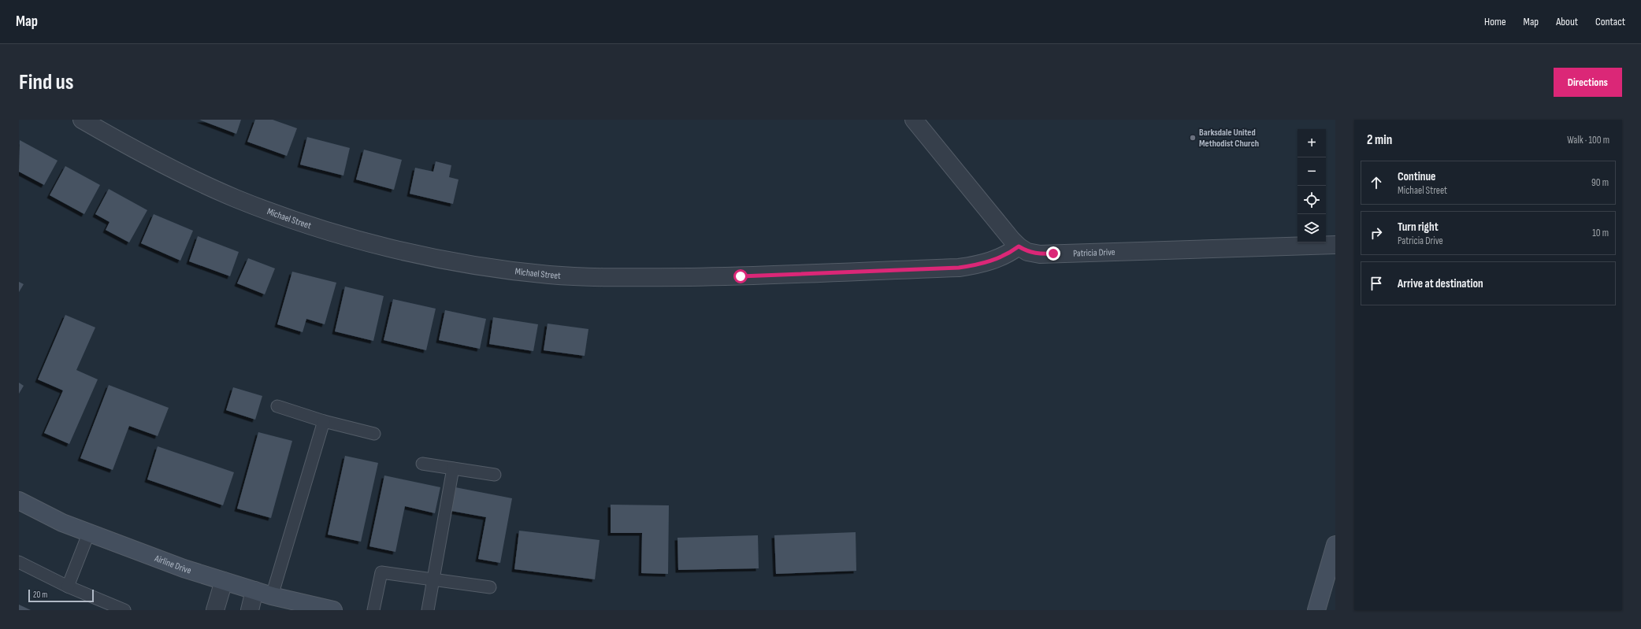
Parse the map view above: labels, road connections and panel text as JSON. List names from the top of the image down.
{
  "streets": {
    "main road": ["Airline Drive"],
    "street": ["Michael Street", "Patricia Drive"]
  },
  "crossings": [
    ["Michael Street", "Patricia Drive"]
  ],
  "places": ["Barksdale United Methodist Church"],
  "scale_bar": "20 m",
  "page": {
    "header": "Map",
    "nav": [
      "Home",
      "Map",
      "About",
      "Contact"
    ],
    "buttons": "Directions",
    "title": "Find us",
    "heading": ["2 min", "Walk · 100 m"],
    "map_buttons": ["+", "−"],
    "list": [
      ["Continue", "Michael Street", "90 m"],
      ["Turn right", "Patricia Drive", "10 m"],
      "Arrive at destination"
    ],
    "scale": "20 m"
  }
}
